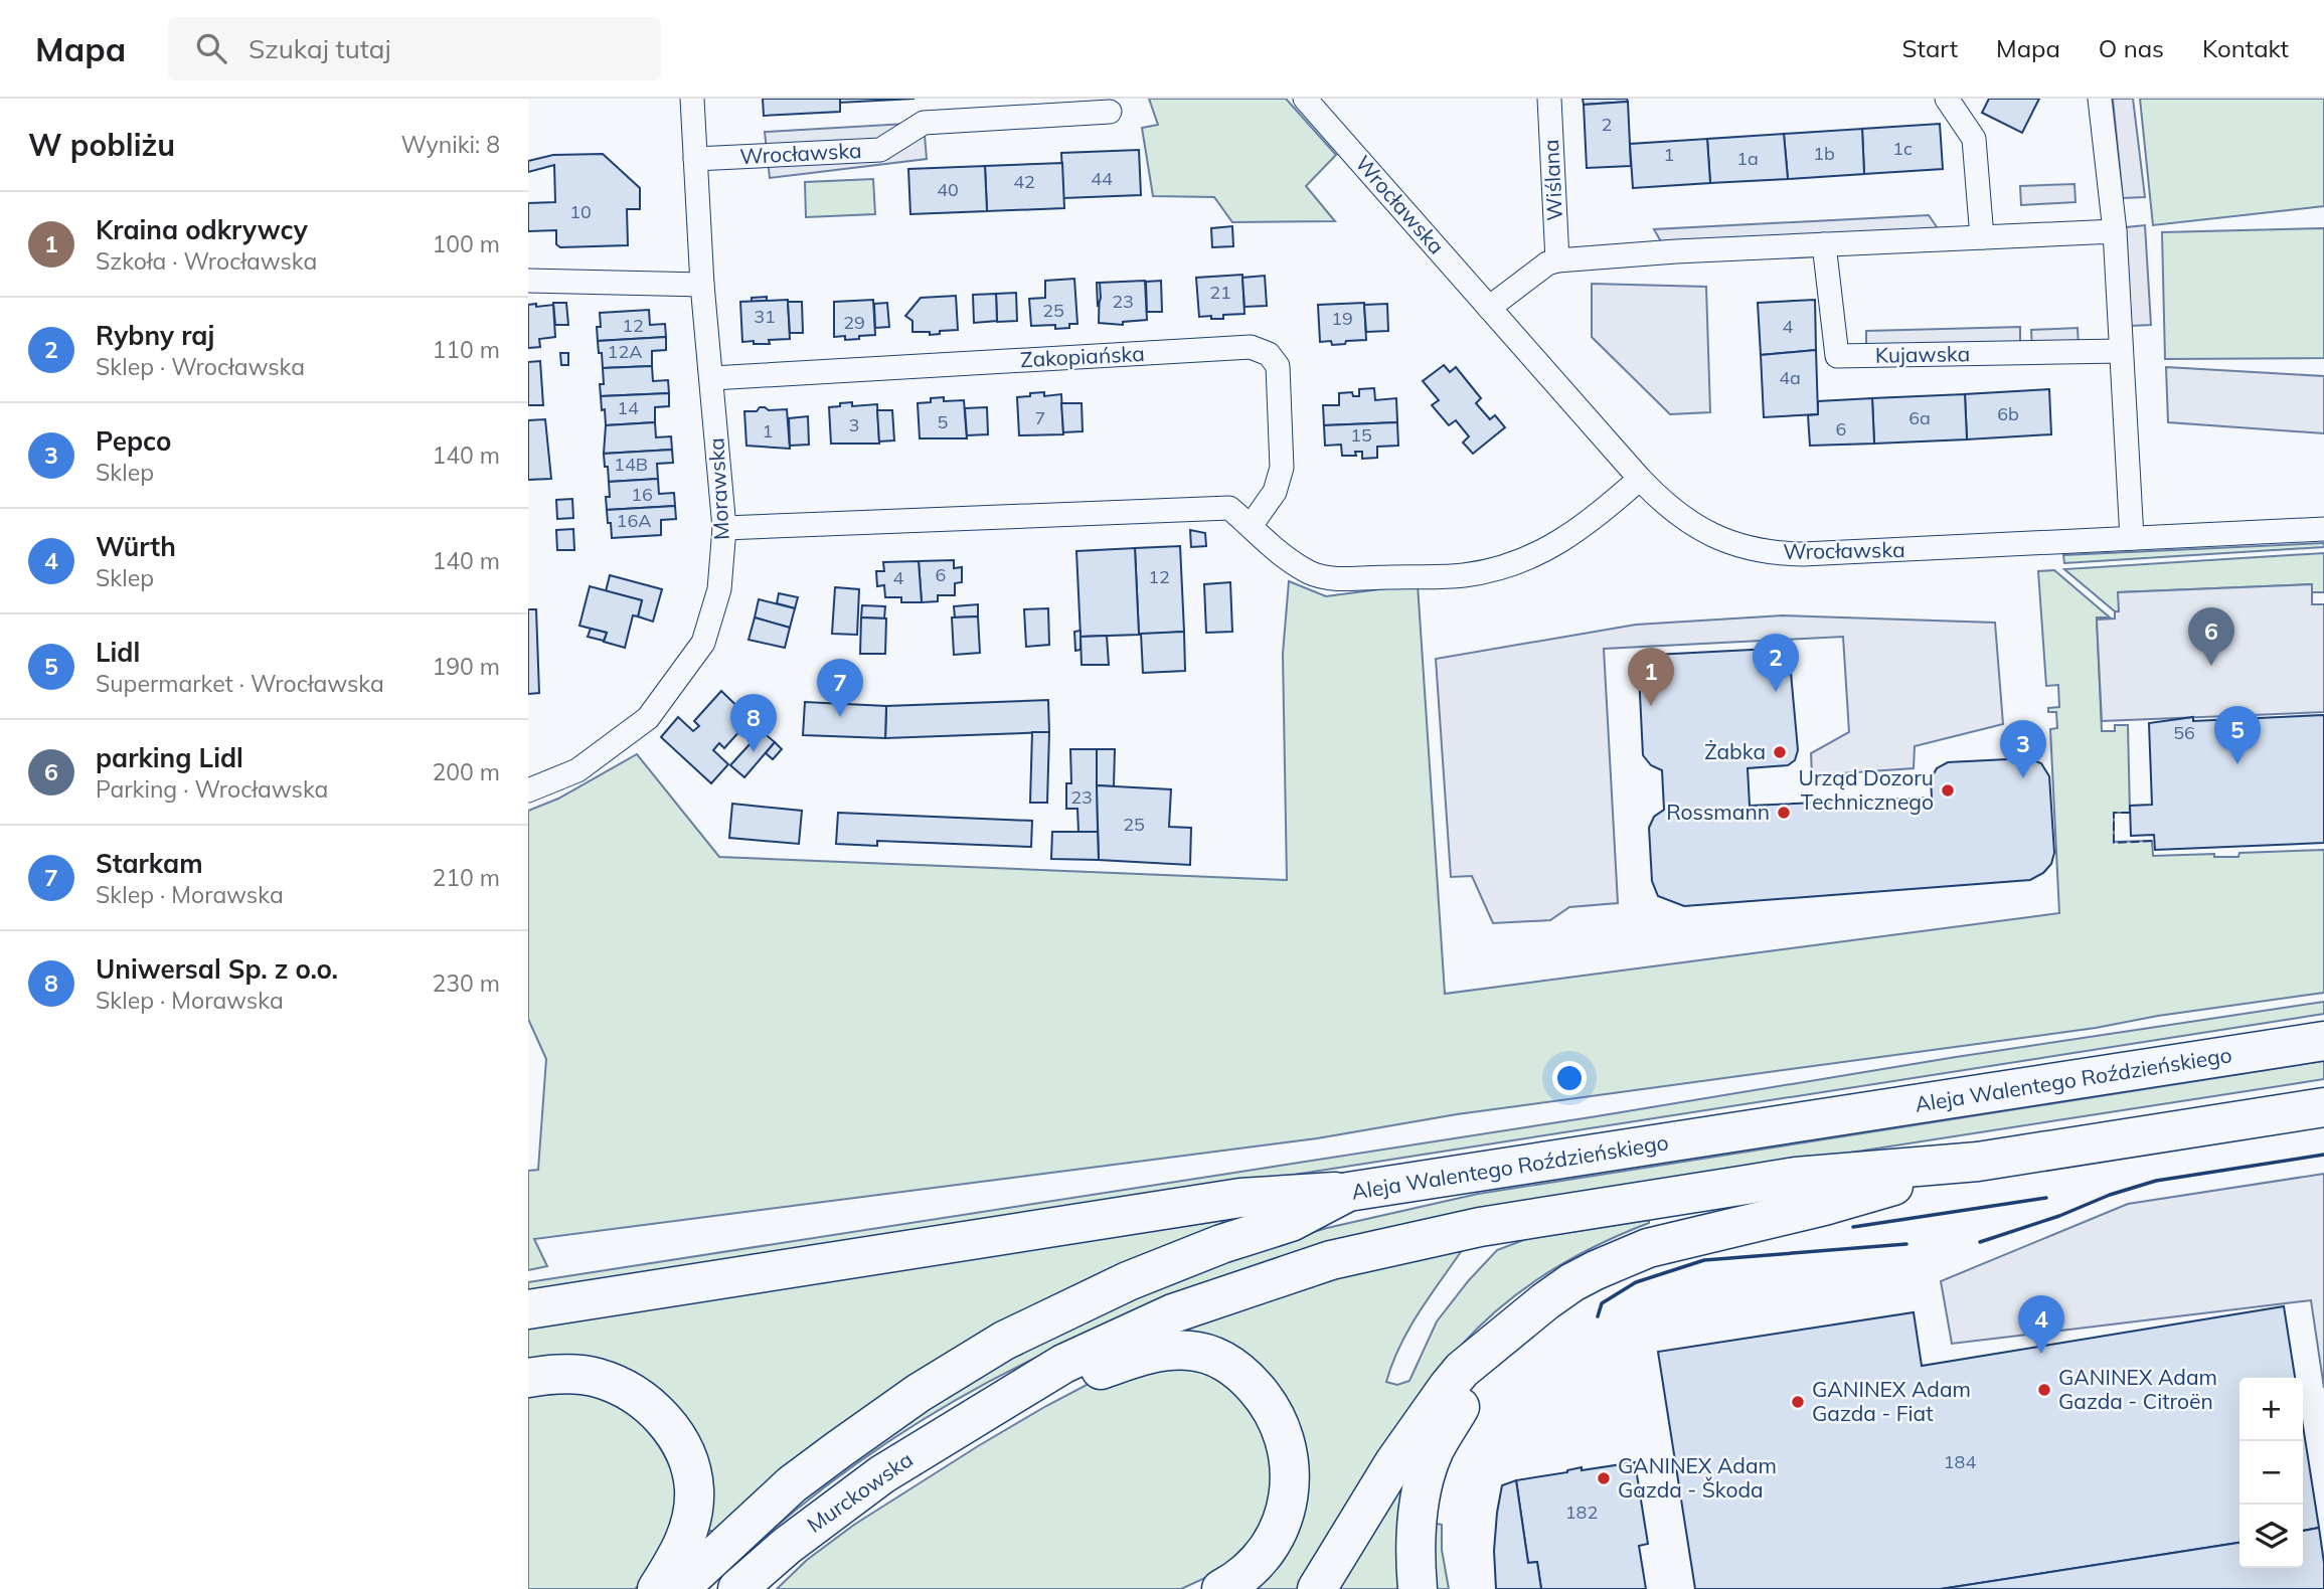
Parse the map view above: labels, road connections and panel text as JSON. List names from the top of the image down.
{
  "streets": {
    "highway": ["Aleja Walentego Roździeńskiego", "Murckowska"],
    "street": [
      "Wrocławska",
      "Wiślana",
      "Kujawska",
      "Zakopiańska",
      "Morawska"
    ]
  },
  "crossings": [
    ["Wrocławska", "Morawska"],
    ["Zakopiańska", "Morawska"]
  ],
  "places": [
    "Żabka",
    "Urząd Dozoru Technicznego",
    "Rossmann",
    "GANINEX Adam Gazda - Citroën",
    "GANINEX Adam Gazda - Fiat",
    "GANINEX Adam Gazda - Škoda"
  ],
  "house_numbers": [
    "2",
    "1c",
    "1b",
    "1",
    "1a",
    "44",
    "42",
    "40",
    "10",
    "21",
    "23",
    "25",
    "31",
    "19",
    "29",
    "12",
    "4",
    "12A",
    "4a",
    "14",
    "6b",
    "7",
    "6a",
    "5",
    "3",
    "6",
    "1",
    "15",
    "14B",
    "16",
    "16A",
    "6",
    "12",
    "4",
    "56",
    "23",
    "25",
    "184",
    "182"
  ],
  "page": {
    "header": "Mapa",
    "search": "Szukaj tutaj",
    "nav": [
      "Start",
      "Mapa",
      "O nas",
      "Kontakt"
    ],
    "heading": ["W pobliżu", "Wyniki: 8"],
    "list": [
      {
        "mark": "1",
        "name": "Kraina odkrywcy",
        "note": "Szkoła · Wrocławska",
        "value": "100 m"
      },
      {
        "mark": "2",
        "name": "Rybny raj",
        "note": "Sklep · Wrocławska",
        "value": "110 m"
      },
      {
        "mark": "3",
        "name": "Pepco",
        "note": "Sklep",
        "value": "140 m"
      },
      {
        "mark": "4",
        "name": "Würth",
        "note": "Sklep",
        "value": "140 m"
      },
      {
        "mark": "5",
        "name": "Lidl",
        "note": "Supermarket · Wrocławska",
        "value": "190 m"
      },
      {
        "mark": "6",
        "name": "parking Lidl",
        "note": "Parking · Wrocławska",
        "value": "200 m"
      },
      {
        "mark": "7",
        "name": "Starkam",
        "note": "Sklep · Morawska",
        "value": "210 m"
      },
      {
        "mark": "8",
        "name": "Uniwersal Sp. z o.o.",
        "note": "Sklep · Morawska",
        "value": "230 m"
      }
    ],
    "pins": [
      "6",
      "2",
      "1",
      "7",
      "8",
      "5",
      "3",
      "4"
    ],
    "map_buttons": ["+", "−"]
  }
}
